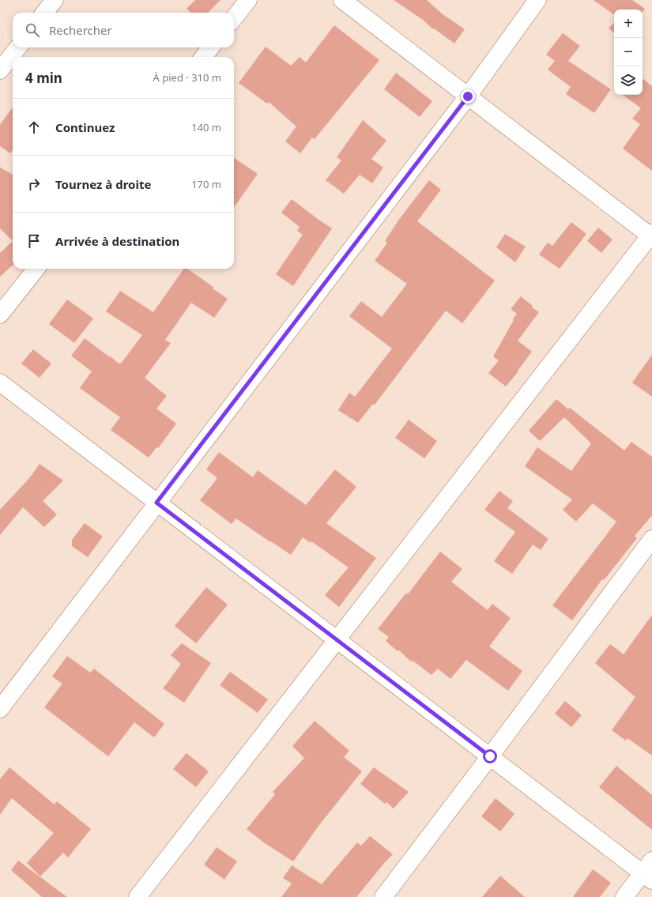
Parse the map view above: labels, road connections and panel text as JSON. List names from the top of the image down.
{
  "page": {
    "map_buttons": ["+", "−"],
    "search": "Rechercher",
    "heading": ["4 min", "À pied · 310 m"],
    "list": [
      ["Continuez", "140 m"],
      ["Tournez à droite", "170 m"],
      "Arrivée à destination"
    ]
  }
}
